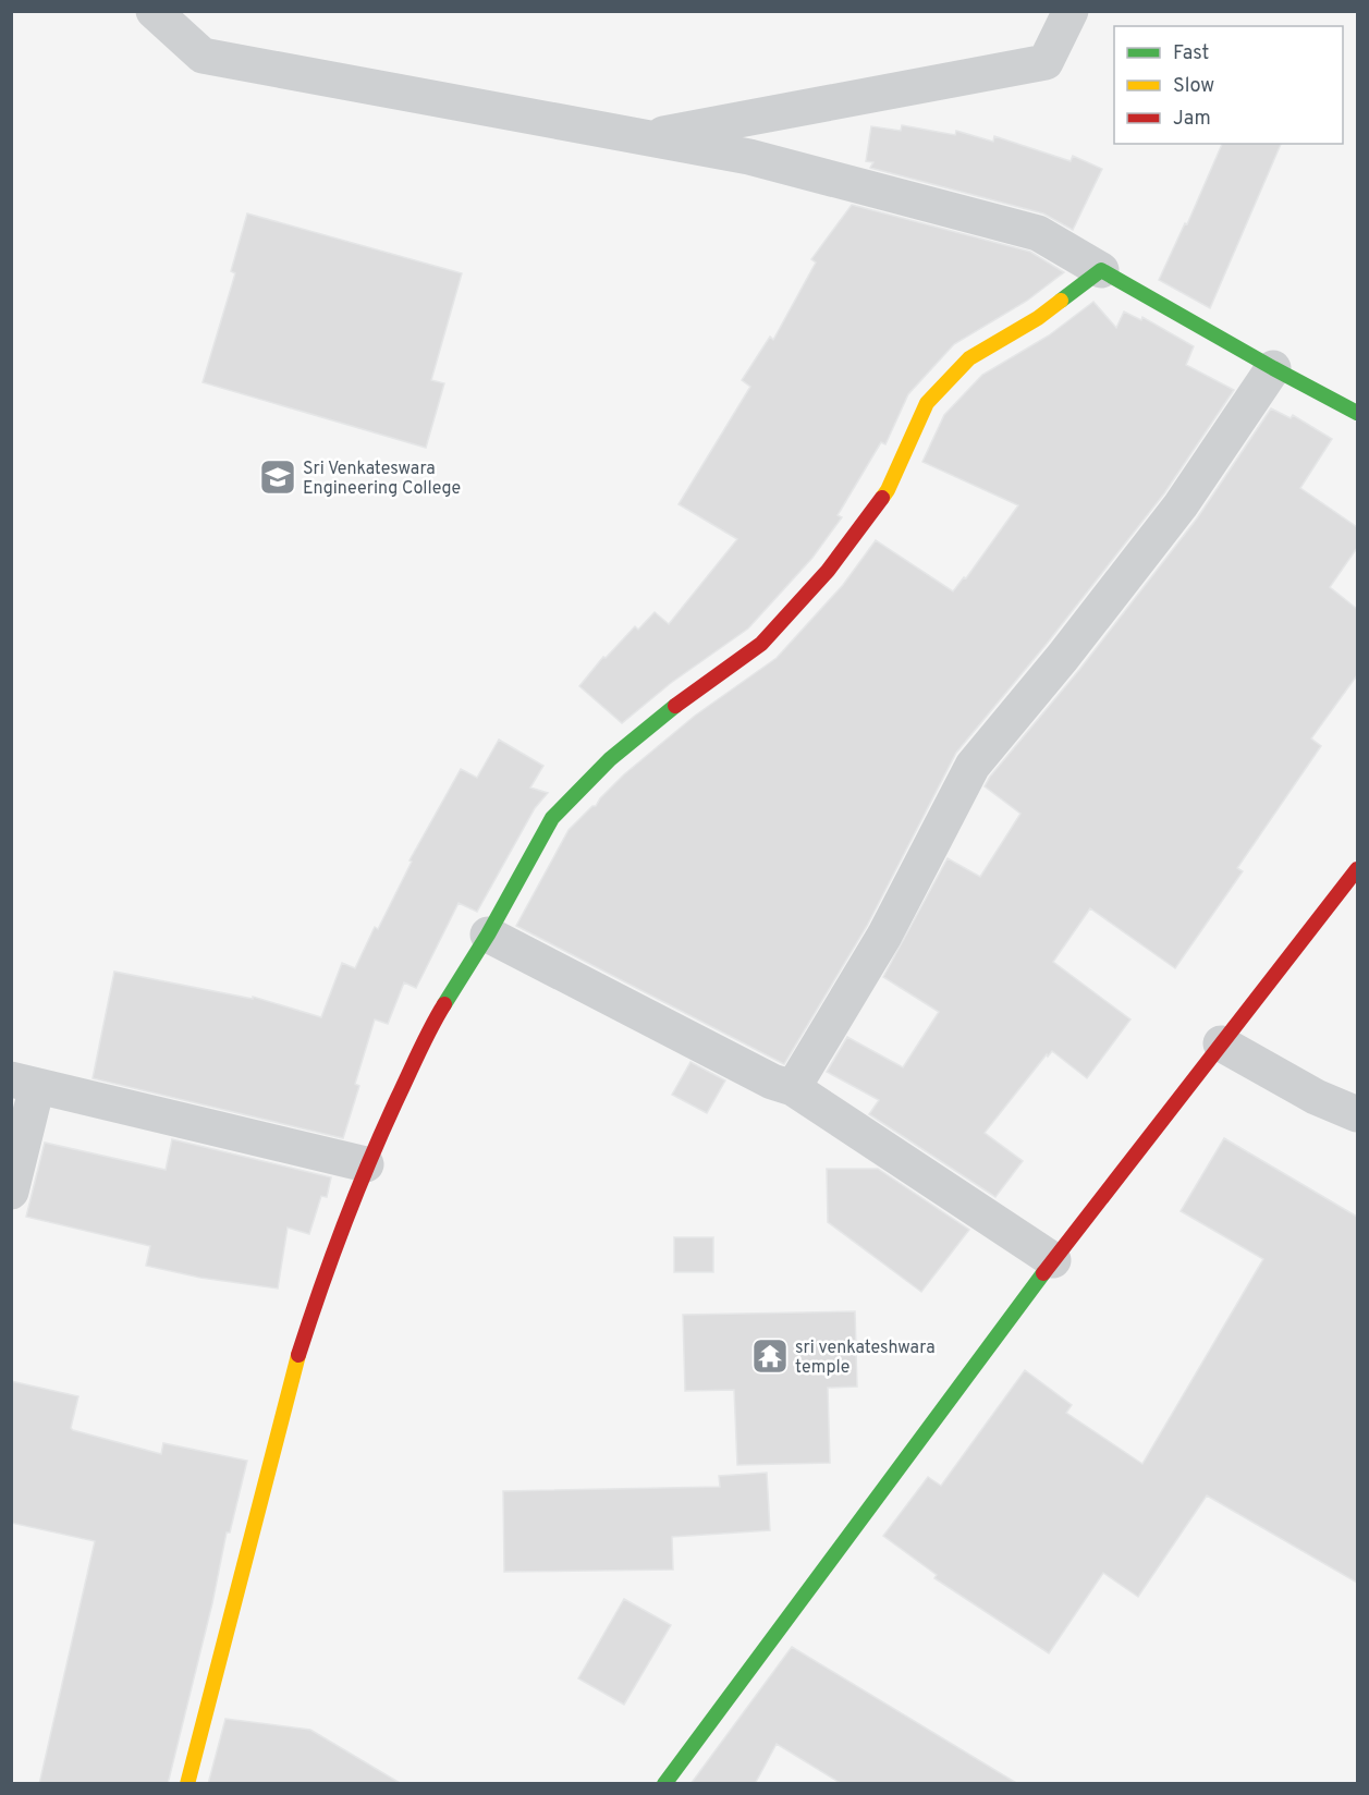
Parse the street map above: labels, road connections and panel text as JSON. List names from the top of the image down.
{
  "places": {
    "school or university": ["Sri Venkateswara Engineering College"],
    "temple": ["sri venkateshwara temple"]
  },
  "legend": ["Fast", "Slow", "Jam"]
}
